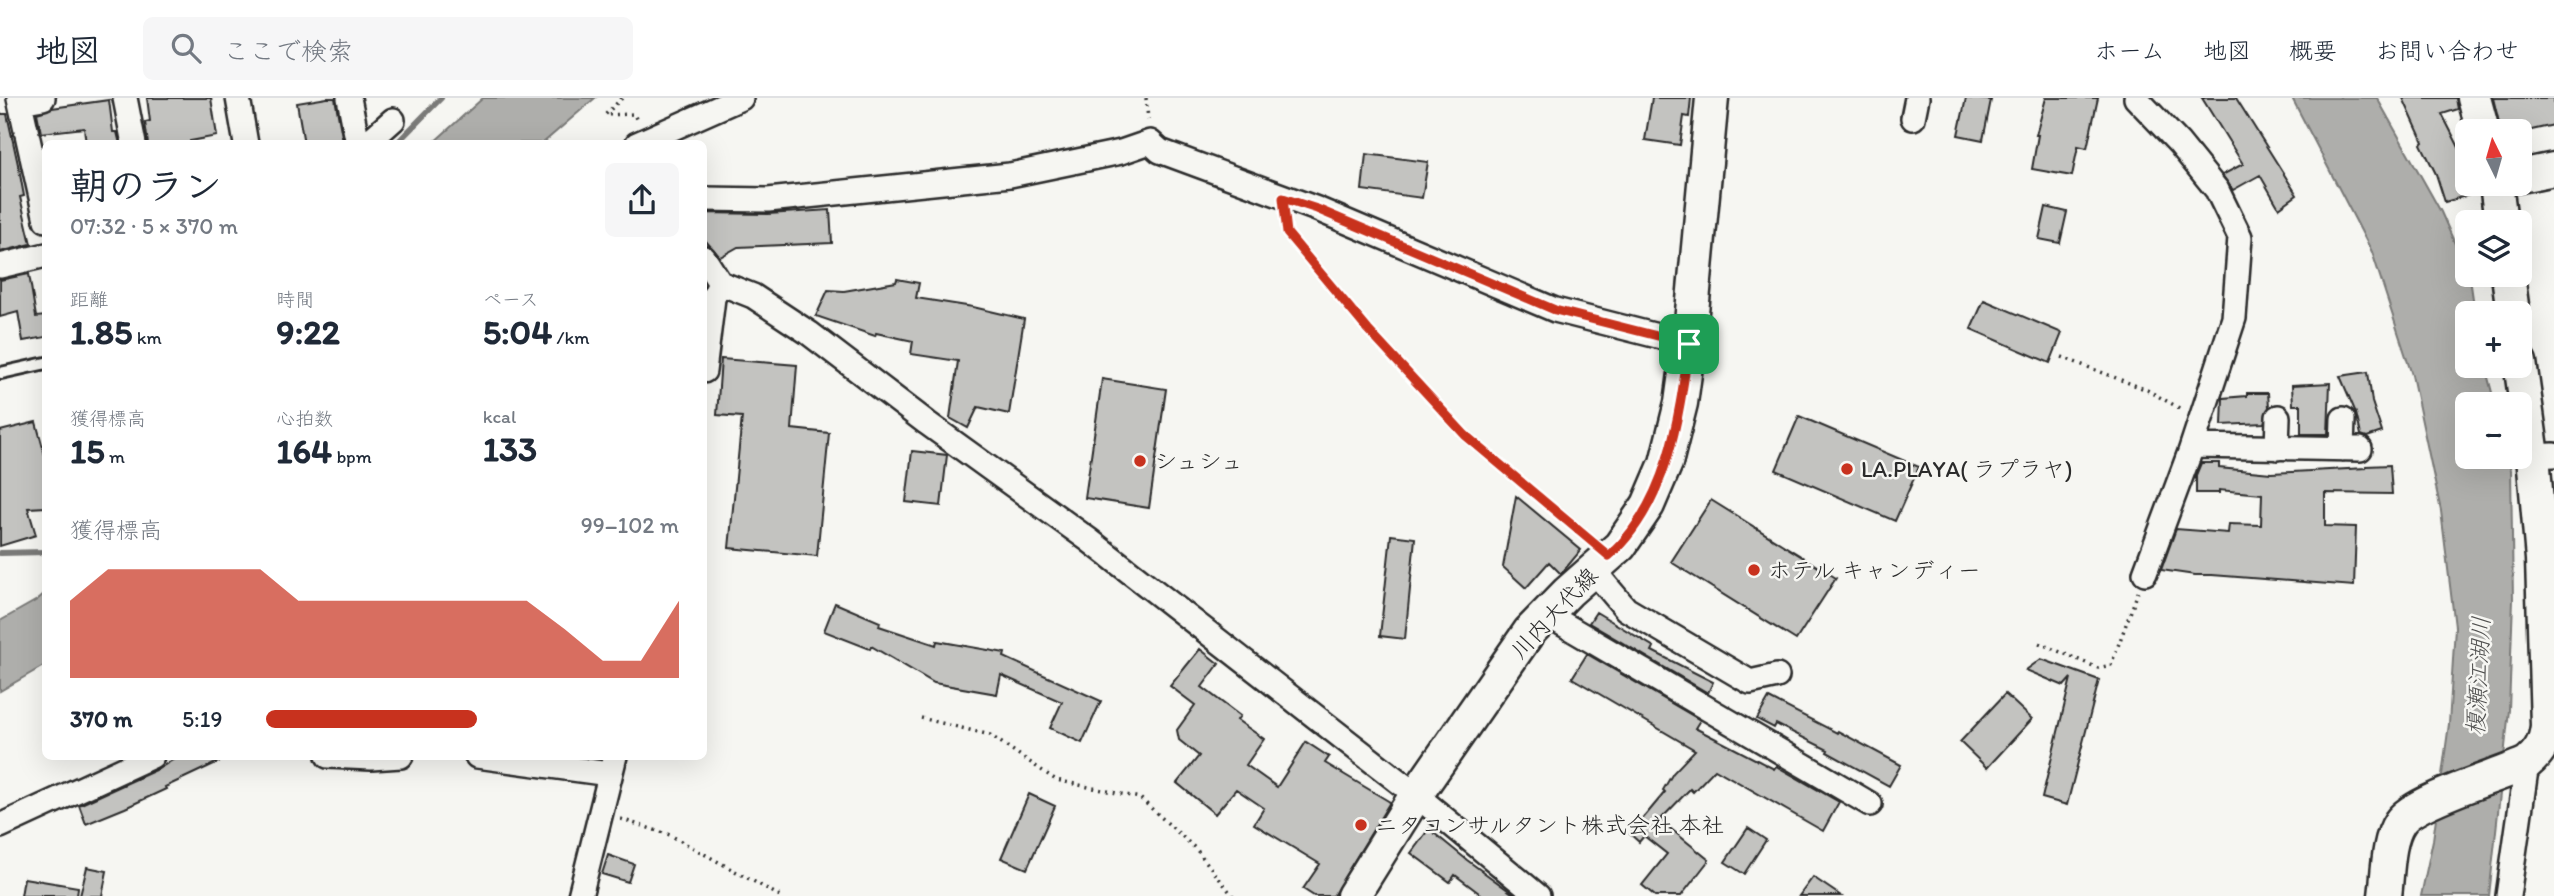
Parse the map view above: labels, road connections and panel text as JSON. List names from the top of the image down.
{
  "streets": {
    "main road": ["川内大代線"]
  },
  "water": ["榎瀬江湖川"],
  "places": [
    "シュシュ",
    "LA.PLAYA( ラプラヤ)",
    "ホテル キャンディー",
    "ニタコンサルタント株式会社 本社"
  ],
  "north": "top",
  "page": {
    "header": "地図",
    "search": "ここで検索",
    "nav": [
      "ホーム",
      "地図",
      "概要",
      "お問い合わせ"
    ],
    "map_buttons": ["+", "−"],
    "heading": ["朝のラン", "07:32 · 5 × 370 m"],
    "stats": [
      ["距離", "1.85 km"],
      ["時間", "9:22"],
      ["ペース", "5:04 /km"],
      ["獲得標高", "15 m"],
      ["心拍数", "164 bpm"],
      ["kcal", "133"]
    ],
    "chart": ["獲得標高", "99–102 m"],
    "list": [
      {
        "name": "370 m",
        "note": "5:19"
      }
    ]
  }
}
